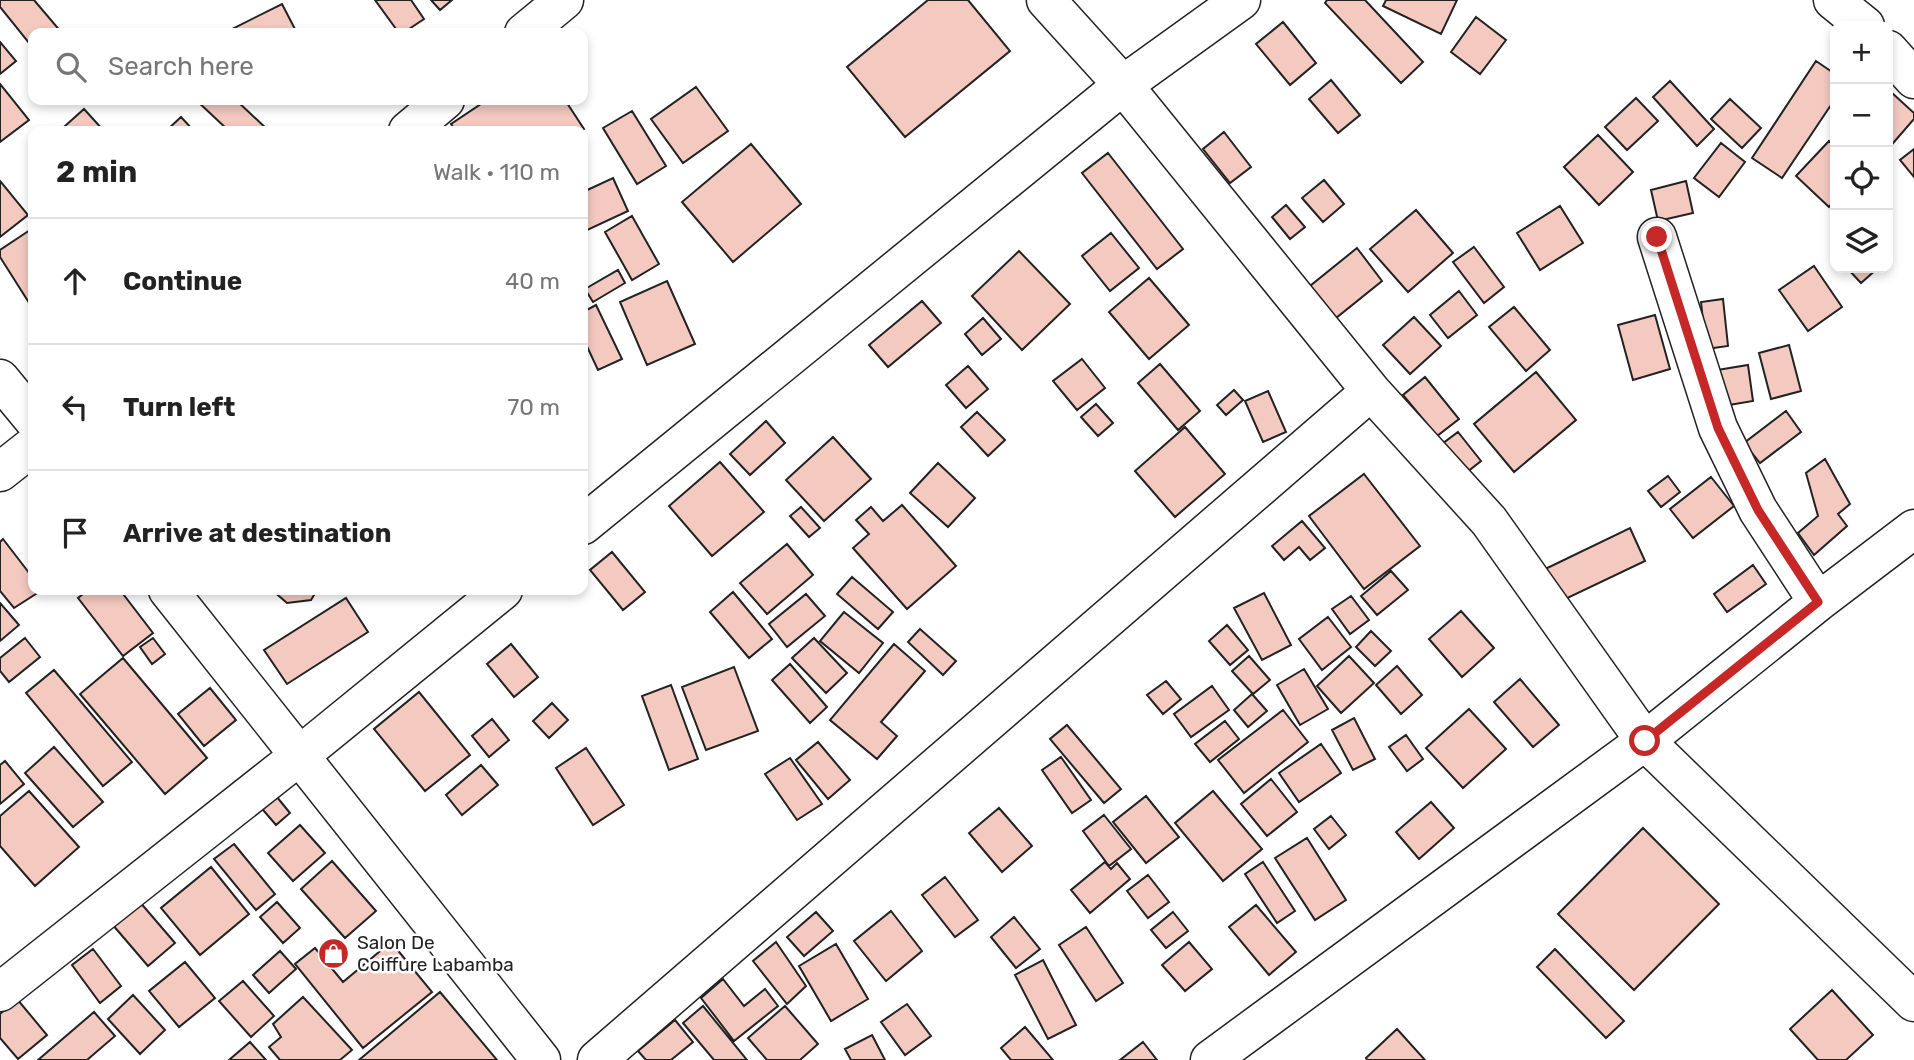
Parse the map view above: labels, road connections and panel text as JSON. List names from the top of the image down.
{
  "places": {
    "shop": ["Salon De Coiffure Labamba"]
  },
  "page": {
    "map_buttons": ["+", "−"],
    "search": "Search here",
    "heading": ["2 min", "Walk · 110 m"],
    "list": [
      ["Continue", "40 m"],
      ["Turn left", "70 m"],
      "Arrive at destination"
    ]
  }
}
